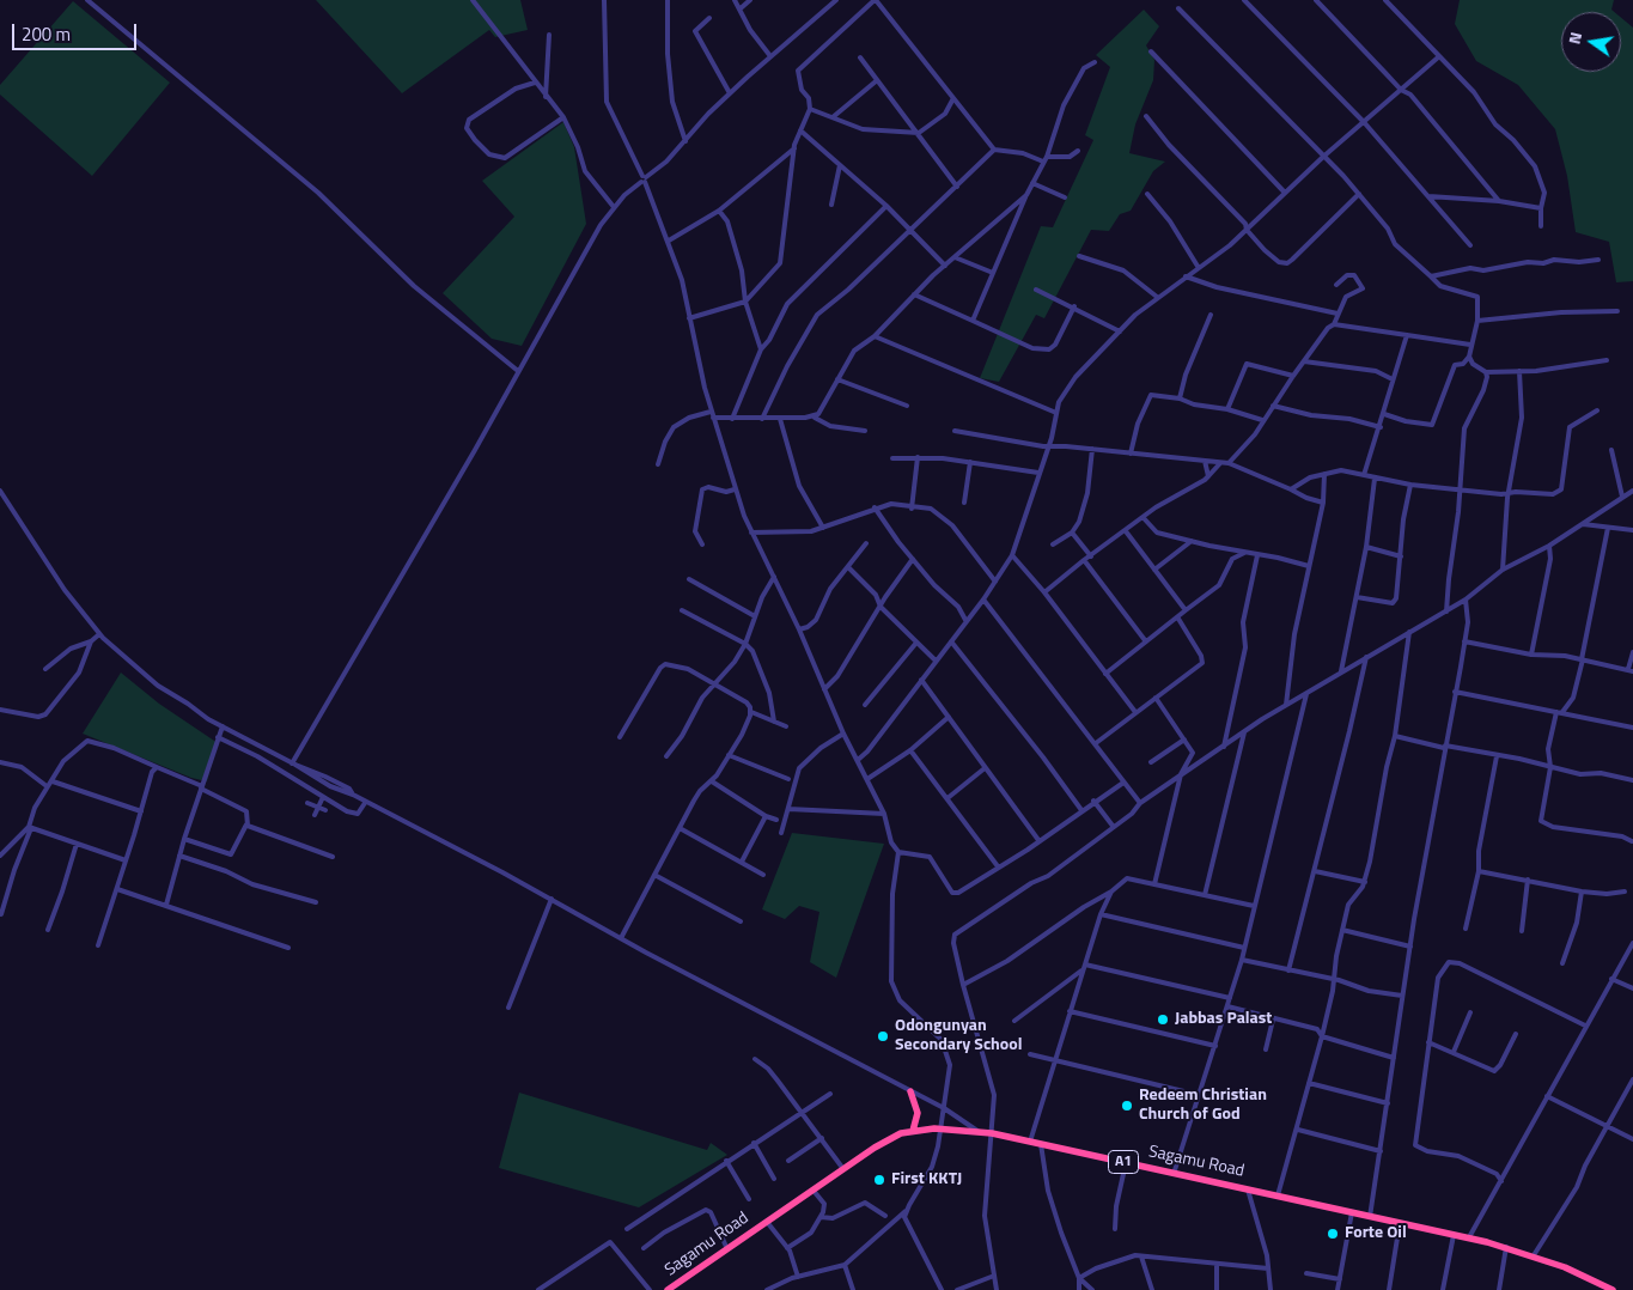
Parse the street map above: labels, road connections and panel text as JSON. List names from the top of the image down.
{
  "streets": {
    "highway": ["A1", "Sagamu Road"]
  },
  "places": [
    "Jabbas Palast",
    "Odongunyan Secondary School",
    "Redeem Christian Church of God",
    "First KKTJ",
    "Forte Oil"
  ],
  "scale_bar": "200 m",
  "north": "left"
}
